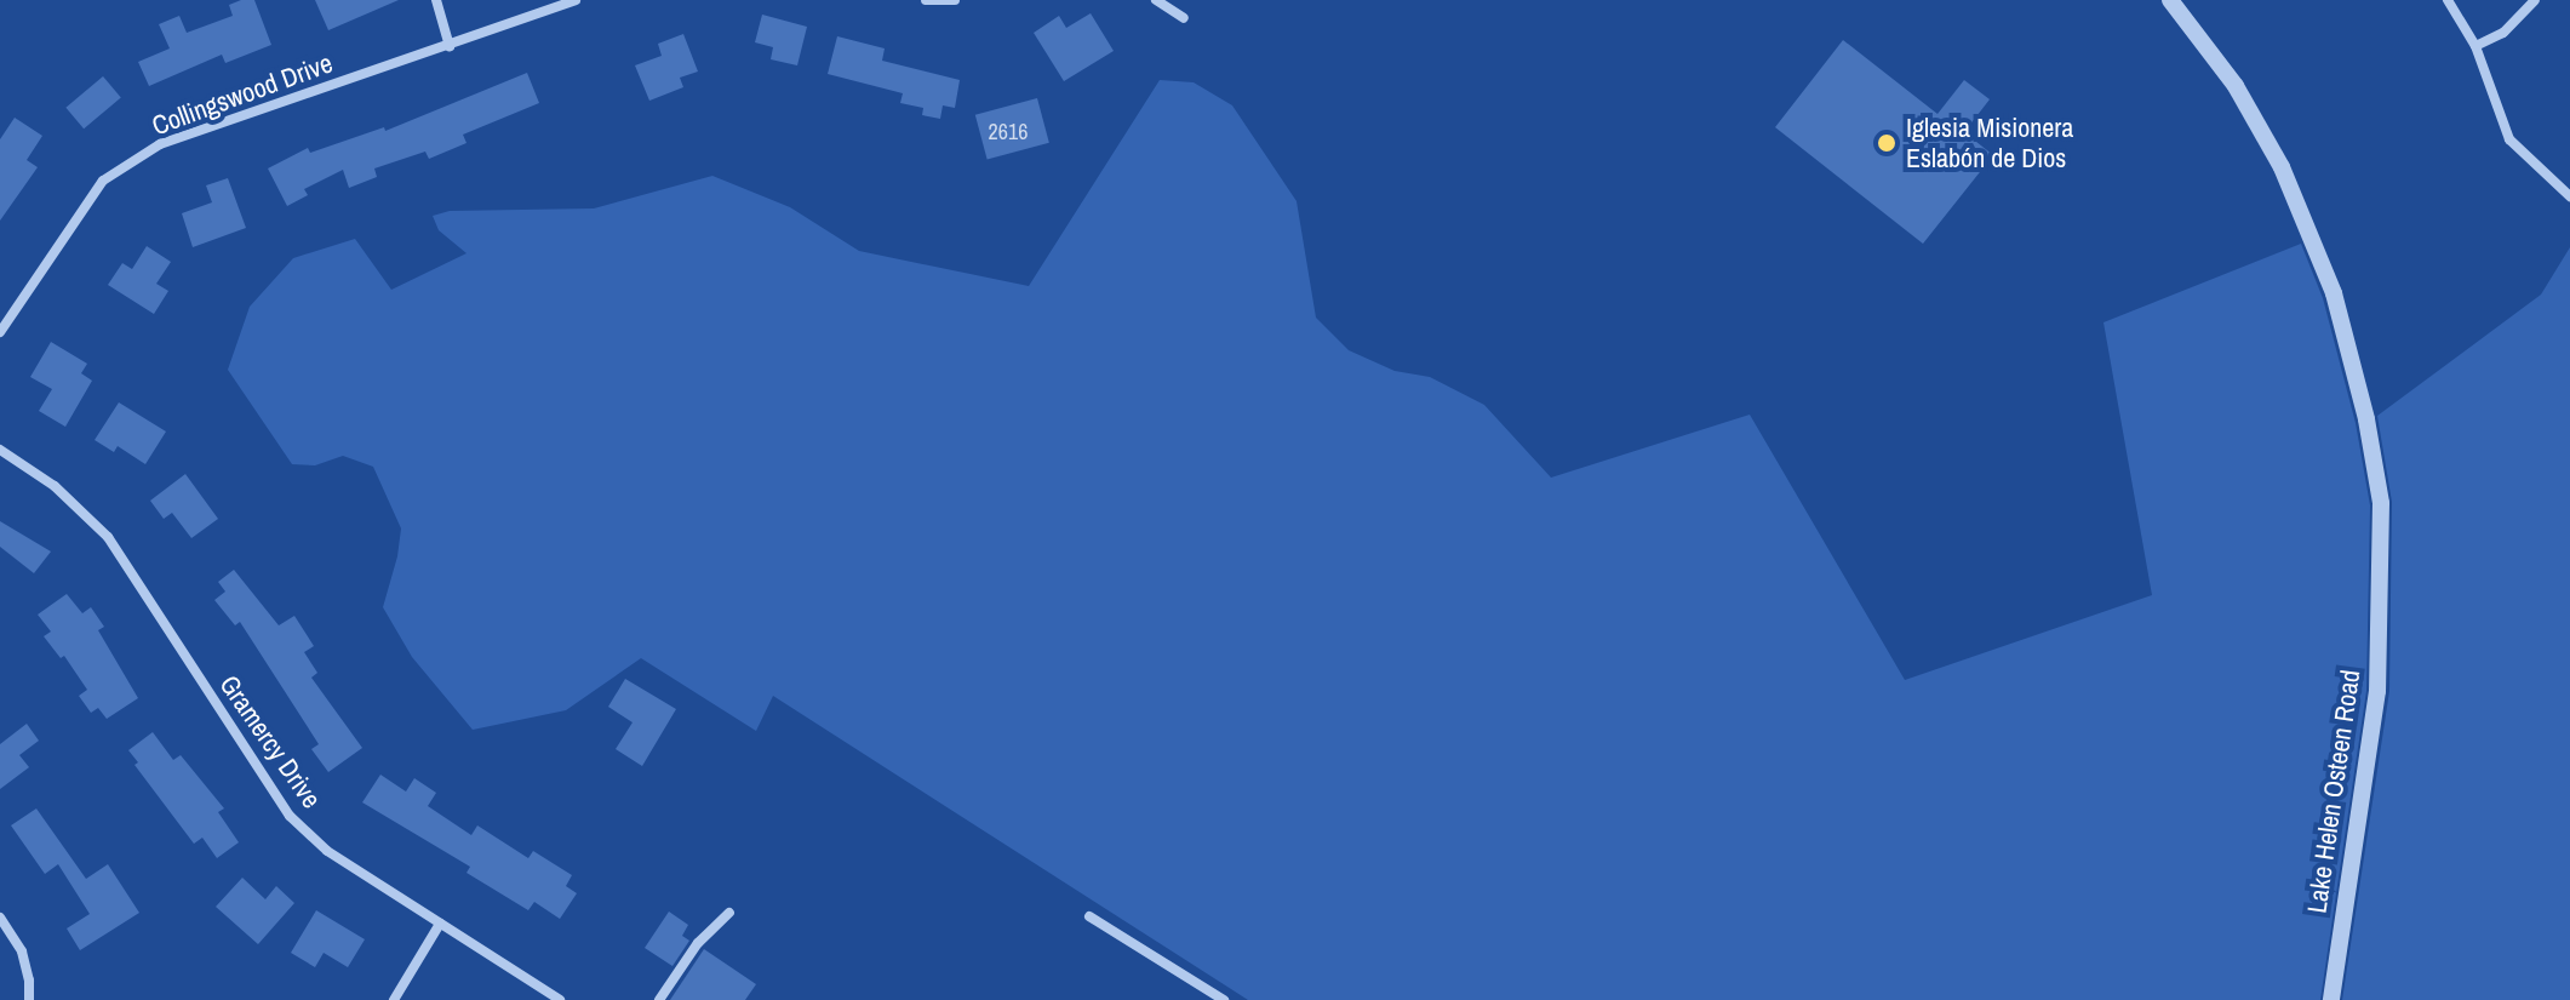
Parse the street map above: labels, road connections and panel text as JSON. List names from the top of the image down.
{
  "streets": {
    "street": ["Collingswood Drive", "Gramercy Drive", "Lake Helen Osteen Road"]
  },
  "places": ["Iglesia Misionera Eslabón de Dios"],
  "house_numbers": ["2616"]
}
